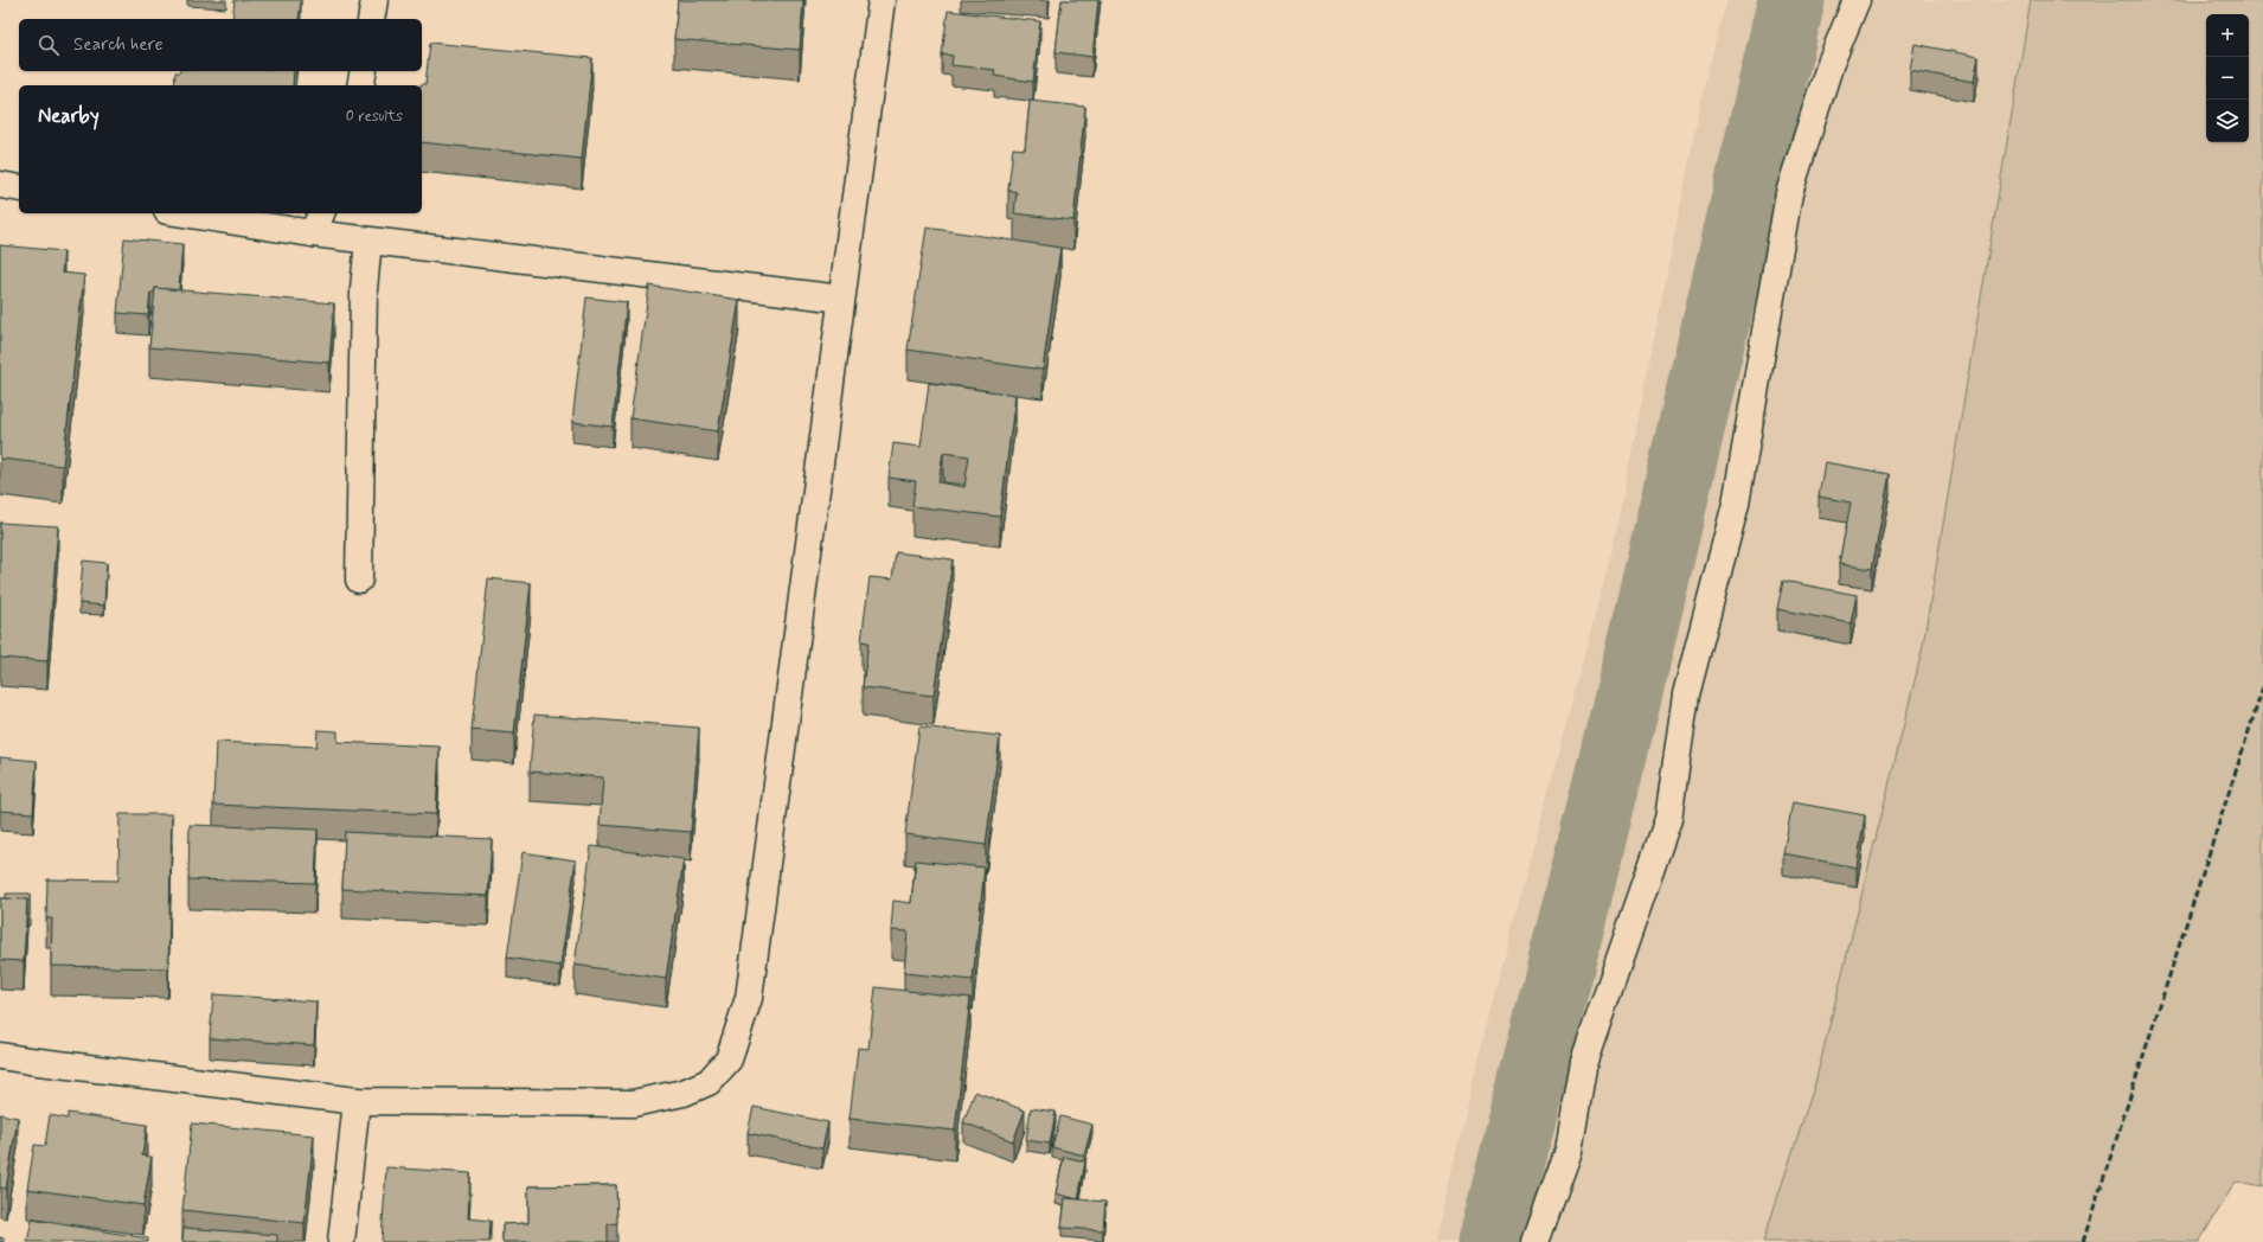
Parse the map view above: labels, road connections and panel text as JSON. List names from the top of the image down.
{
  "page": {
    "map_buttons": ["+", "−"],
    "search": "Search here",
    "heading": ["Nearby", "0 results"]
  }
}
